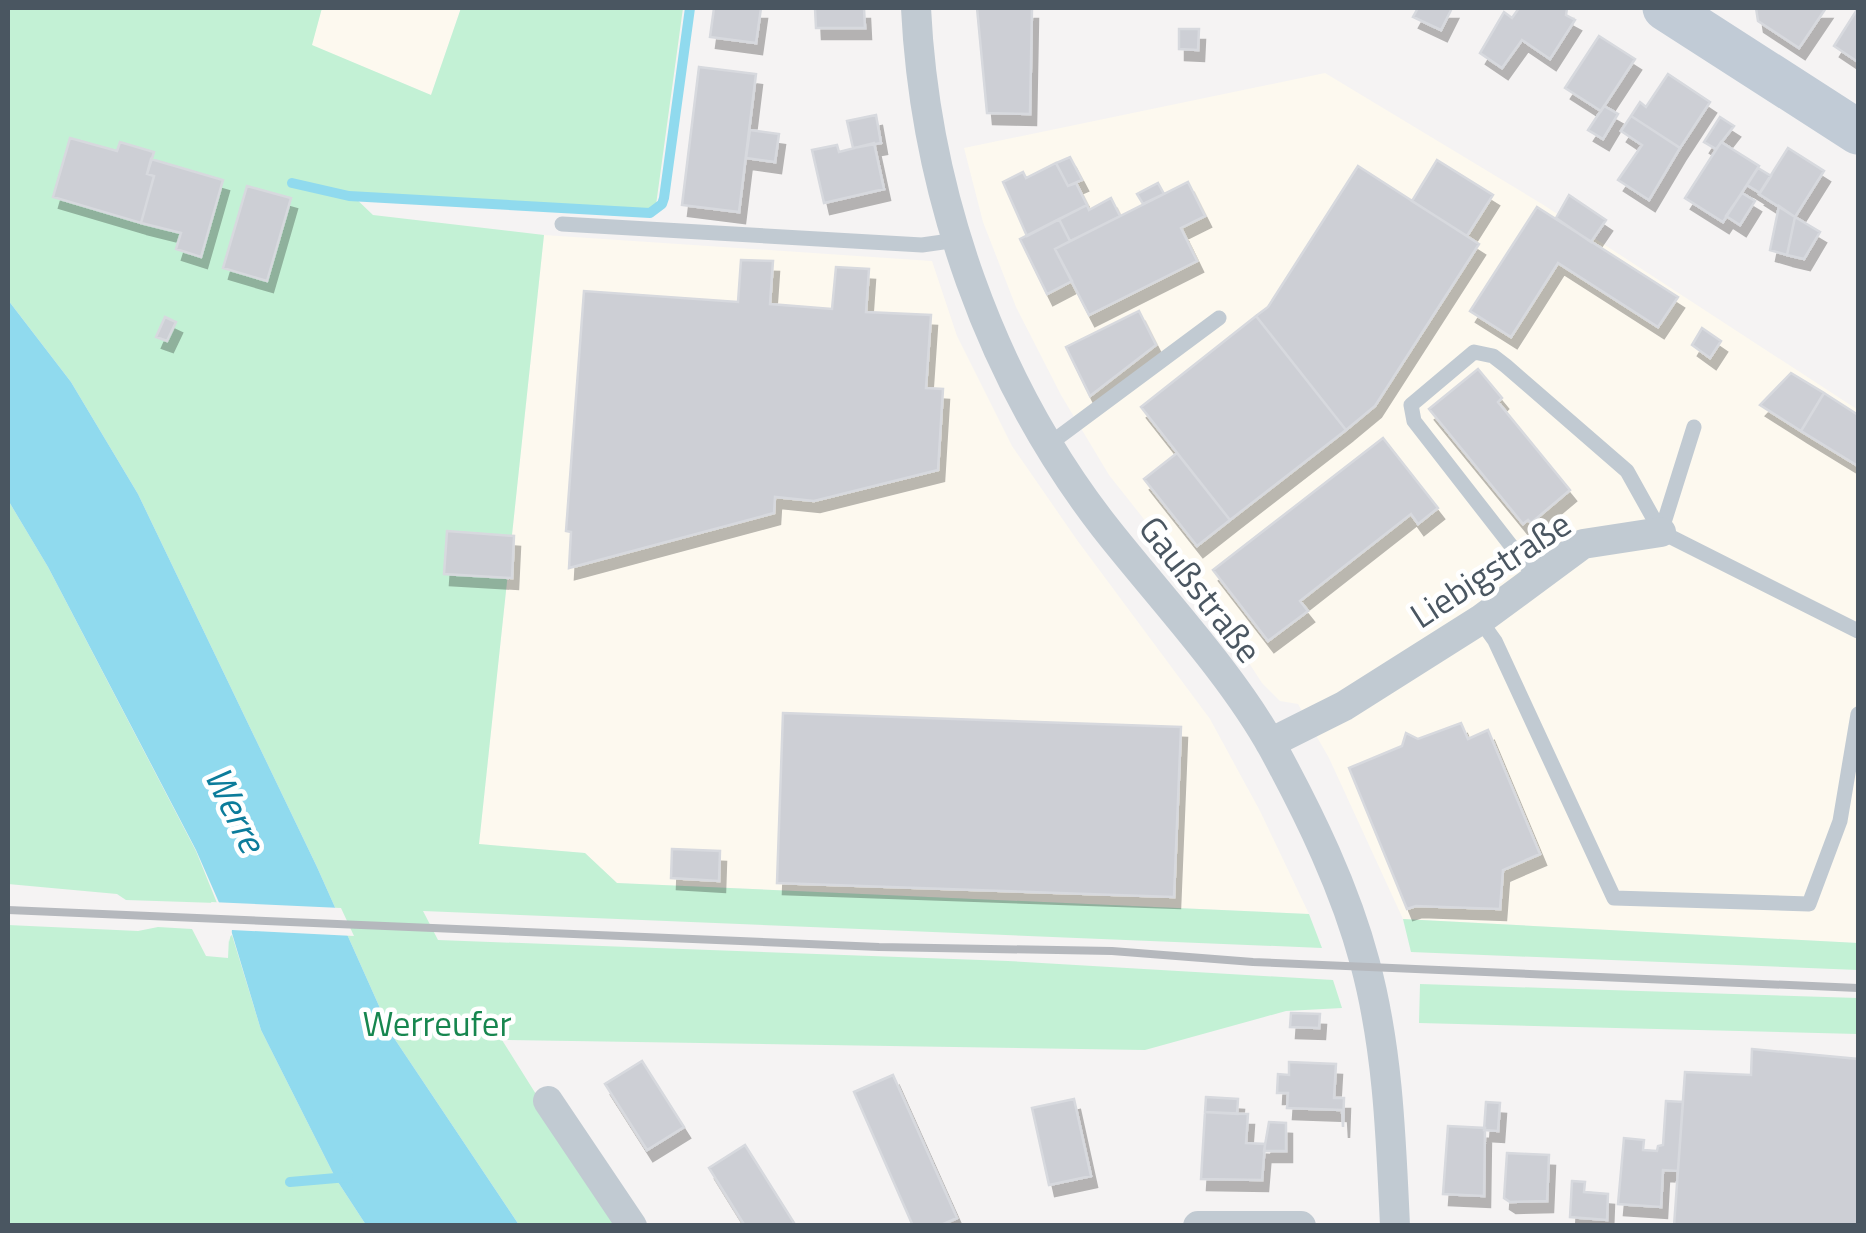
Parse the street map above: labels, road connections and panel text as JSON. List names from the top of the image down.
{
  "streets": {
    "street": ["Liebigstraße", "Gaußstraße"]
  },
  "crossings": [
    ["Liebigstraße", "Gaußstraße"]
  ],
  "water": ["Werre"],
  "parks": ["Werreufer"]
}
